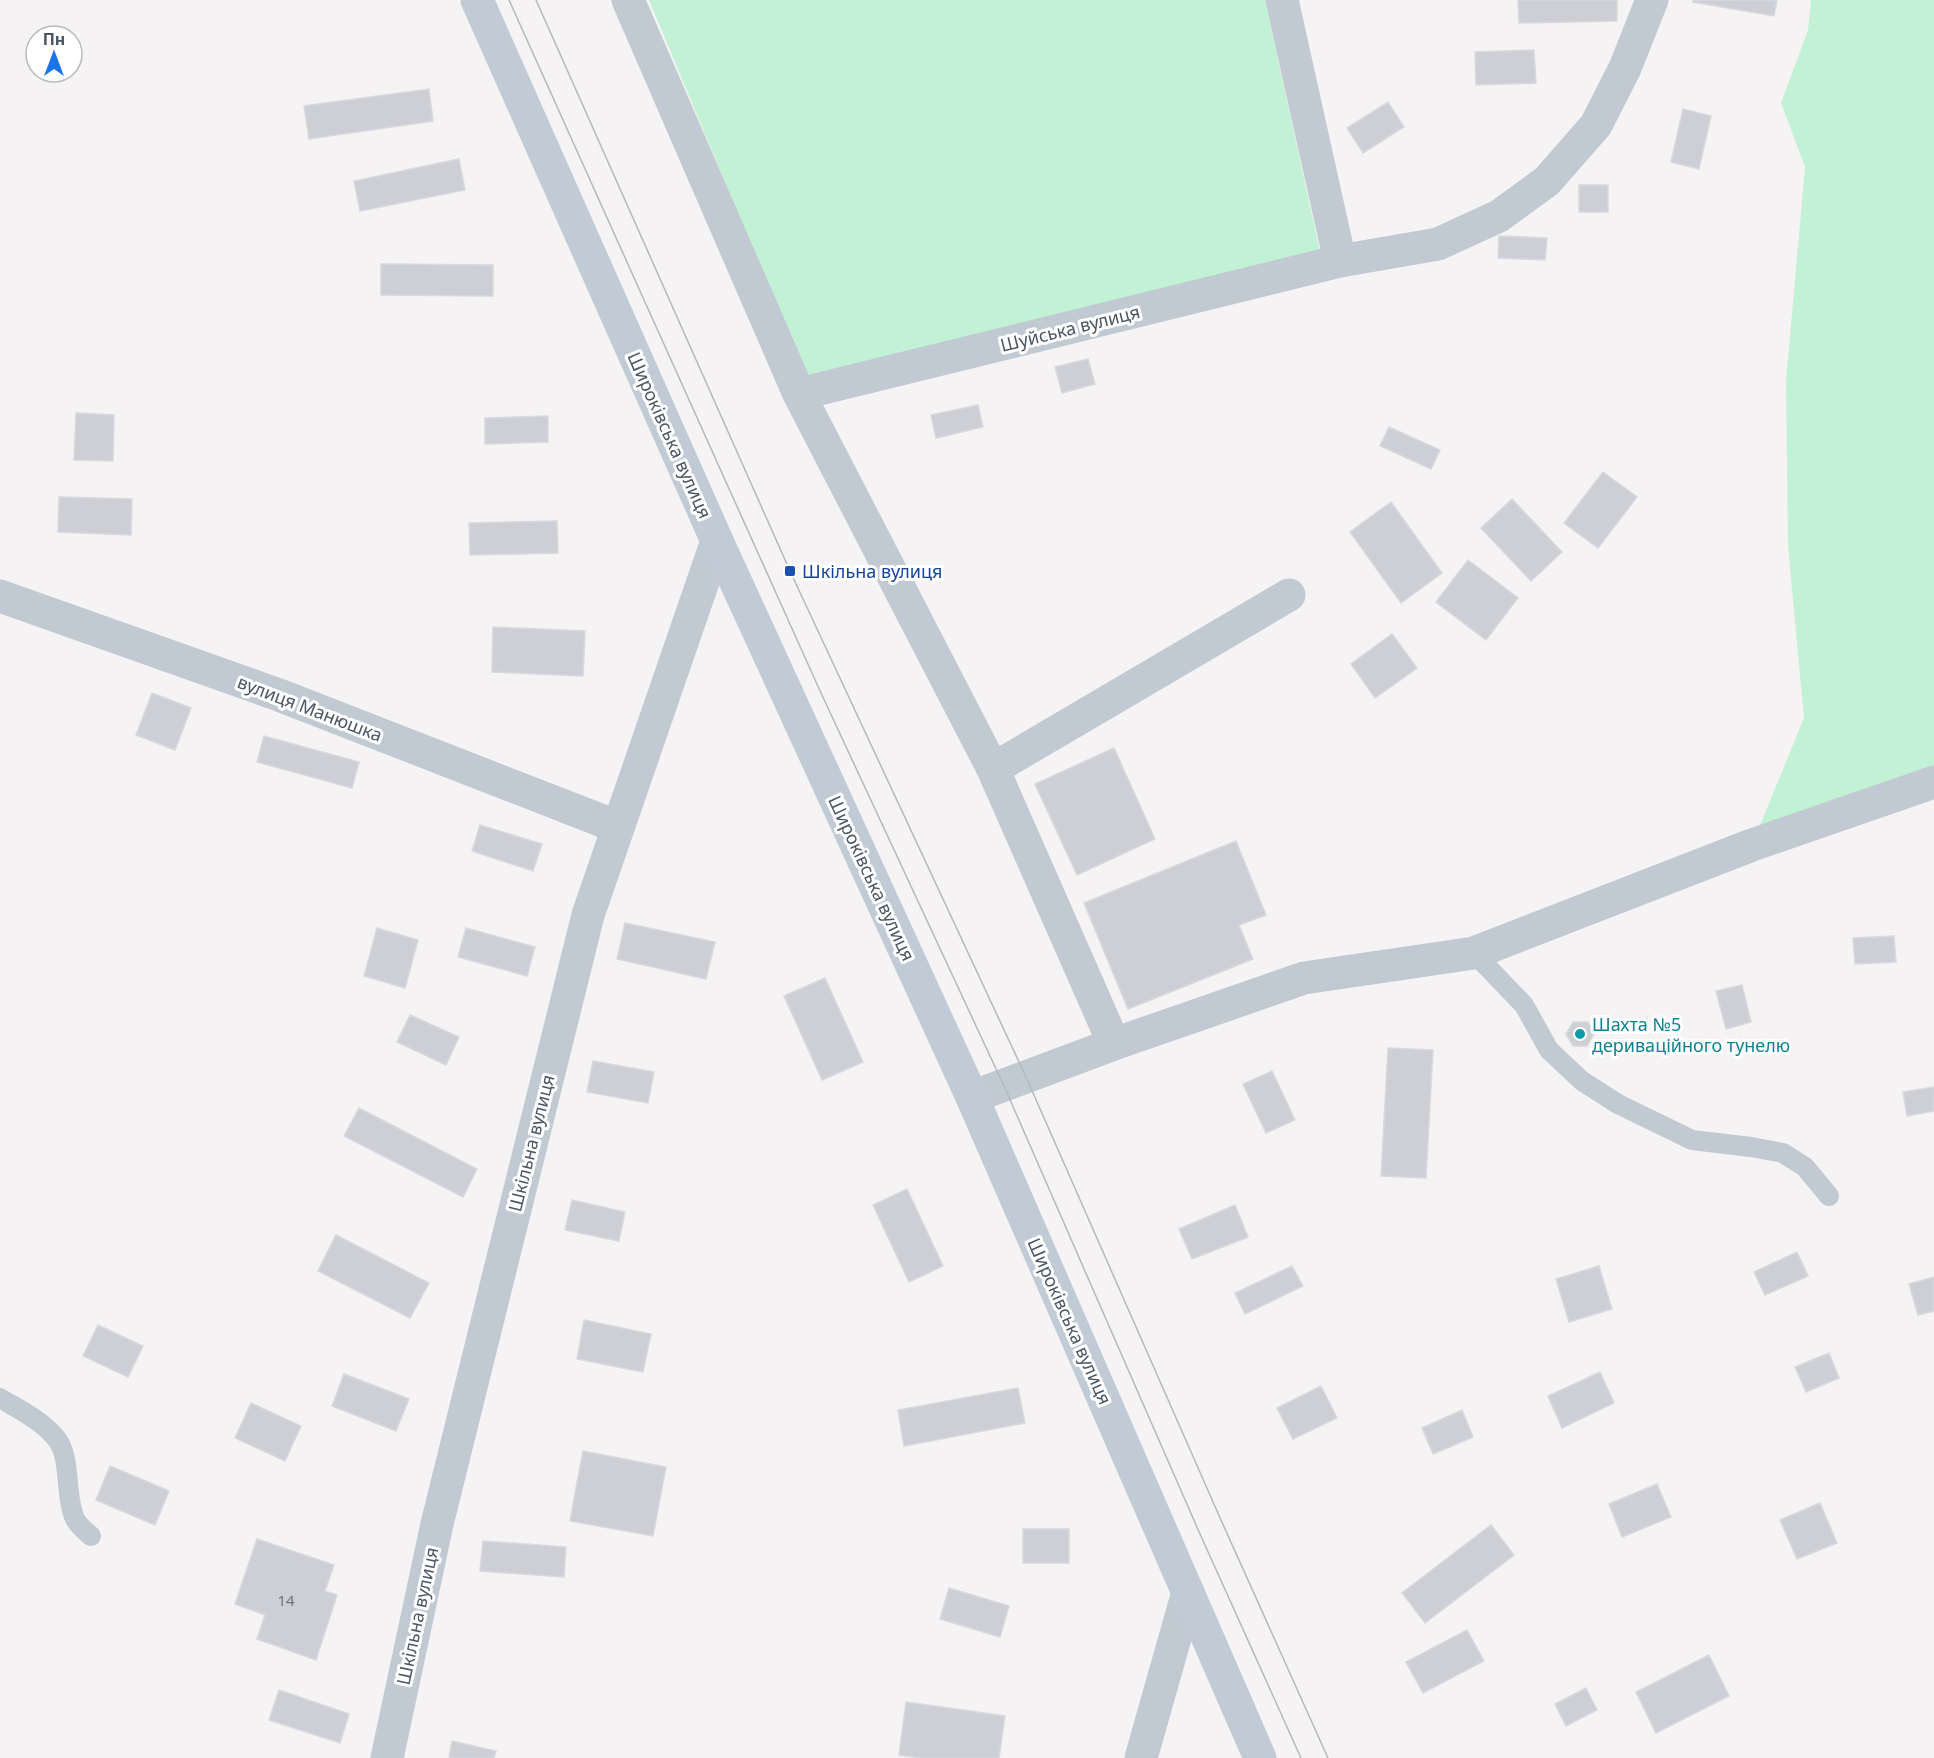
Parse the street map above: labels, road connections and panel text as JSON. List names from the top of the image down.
{
  "streets": {
    "main road": ["Широківська вулиця"],
    "street": ["Шуйська вулиця", "вулиця Манюшка", "Шкільна вулиця"]
  },
  "crossings": [
    ["Широківська вулиця", "Шкільна вулиця"],
    ["вулиця Манюшка", "Шкільна вулиця"]
  ],
  "places": {
    "transit": ["Шкільна вулиця"],
    "other": ["Шахта №5 дериваційного тунелю"]
  },
  "house_numbers": ["14"],
  "north": "top"
}
